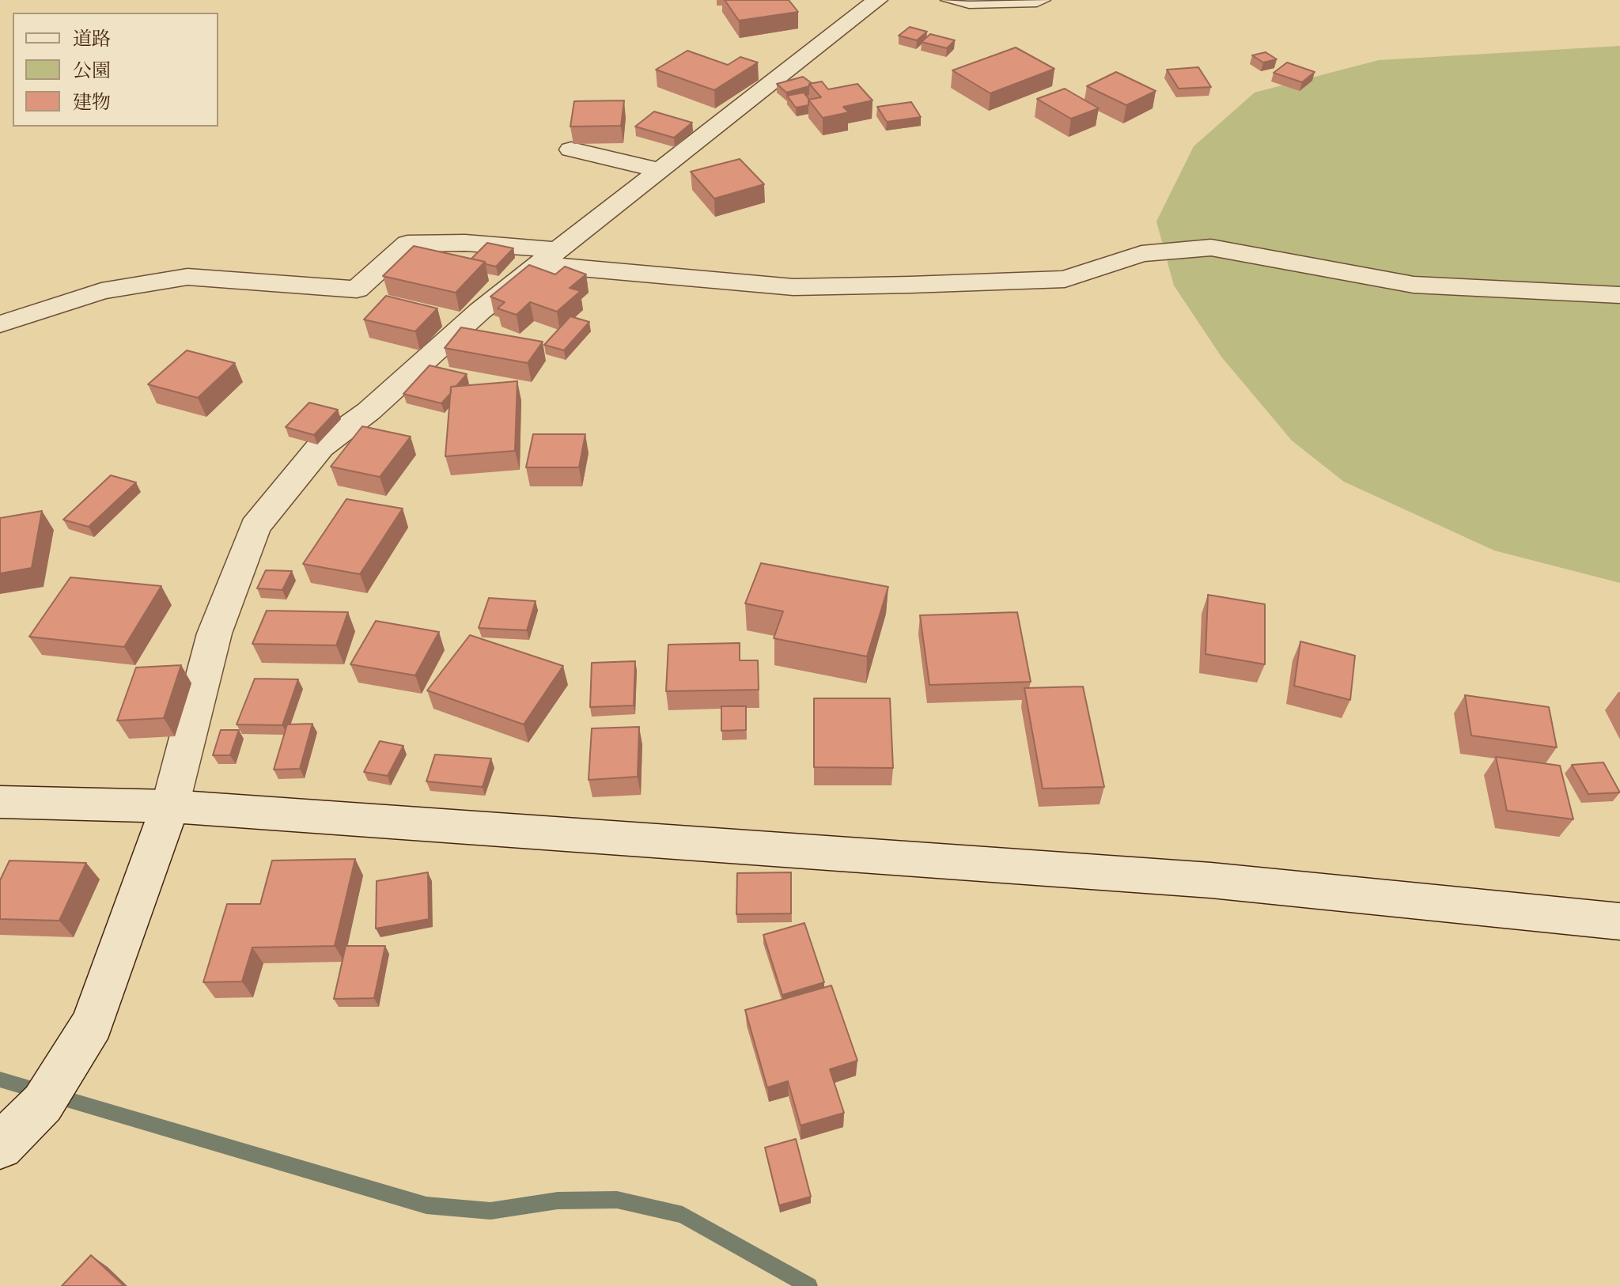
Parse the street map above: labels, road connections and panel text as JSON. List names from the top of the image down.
{
  "legend": ["道路", "公園", "建物"]
}
